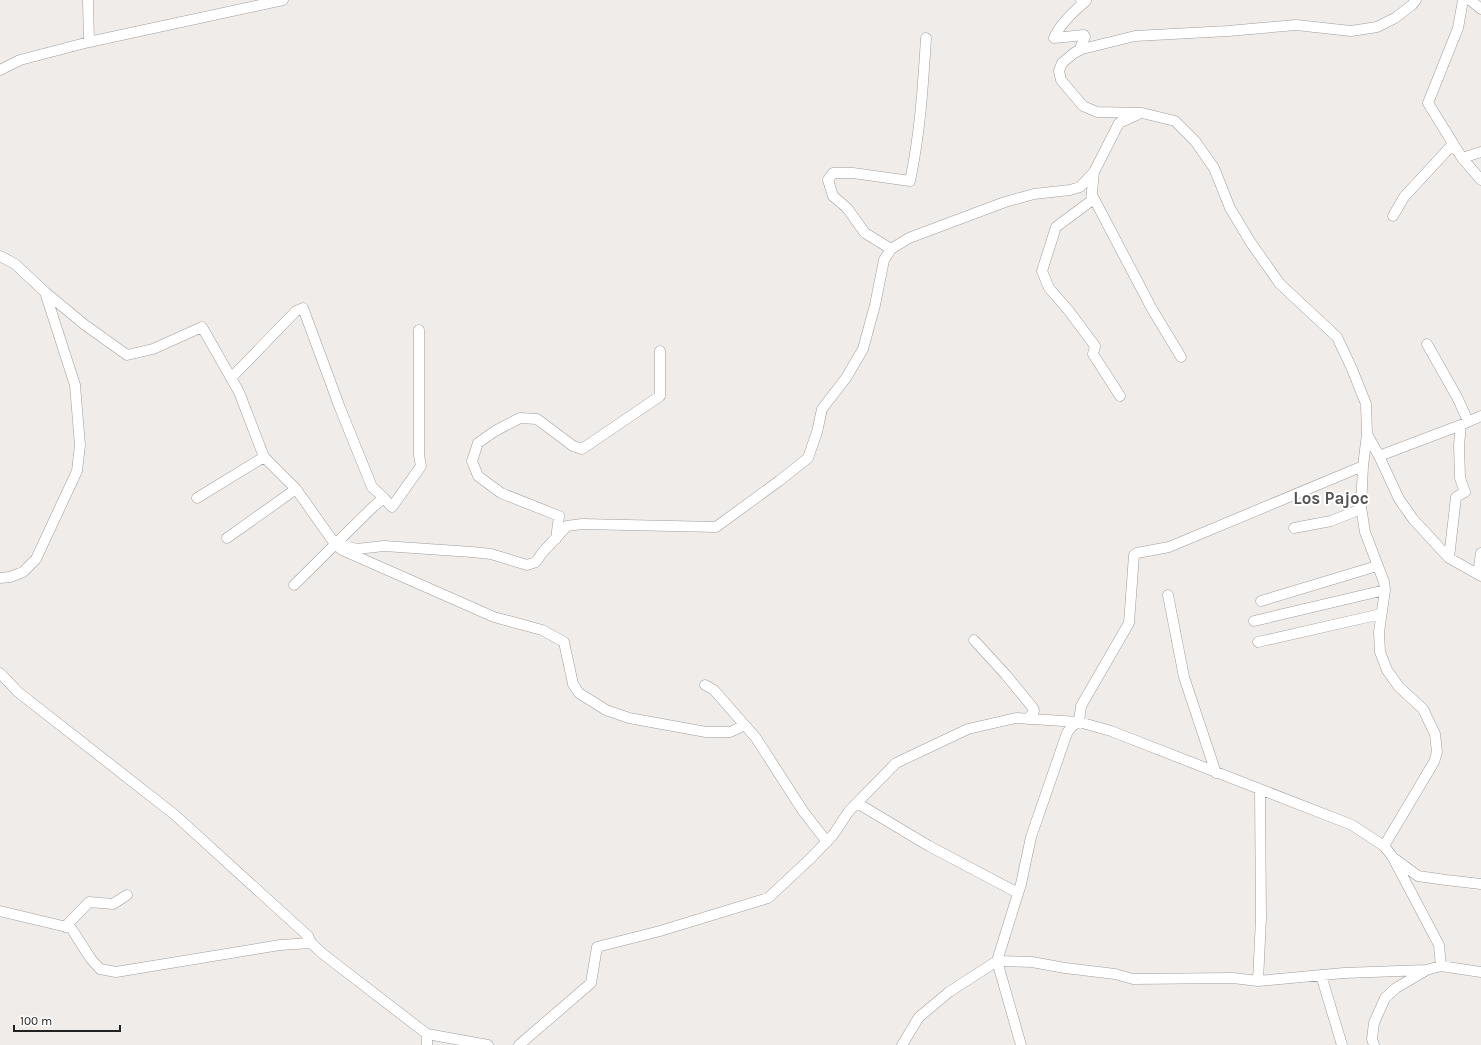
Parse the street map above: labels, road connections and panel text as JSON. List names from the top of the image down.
{
  "districts": ["Los Pajoc"],
  "scale_bar": "100 m"
}
